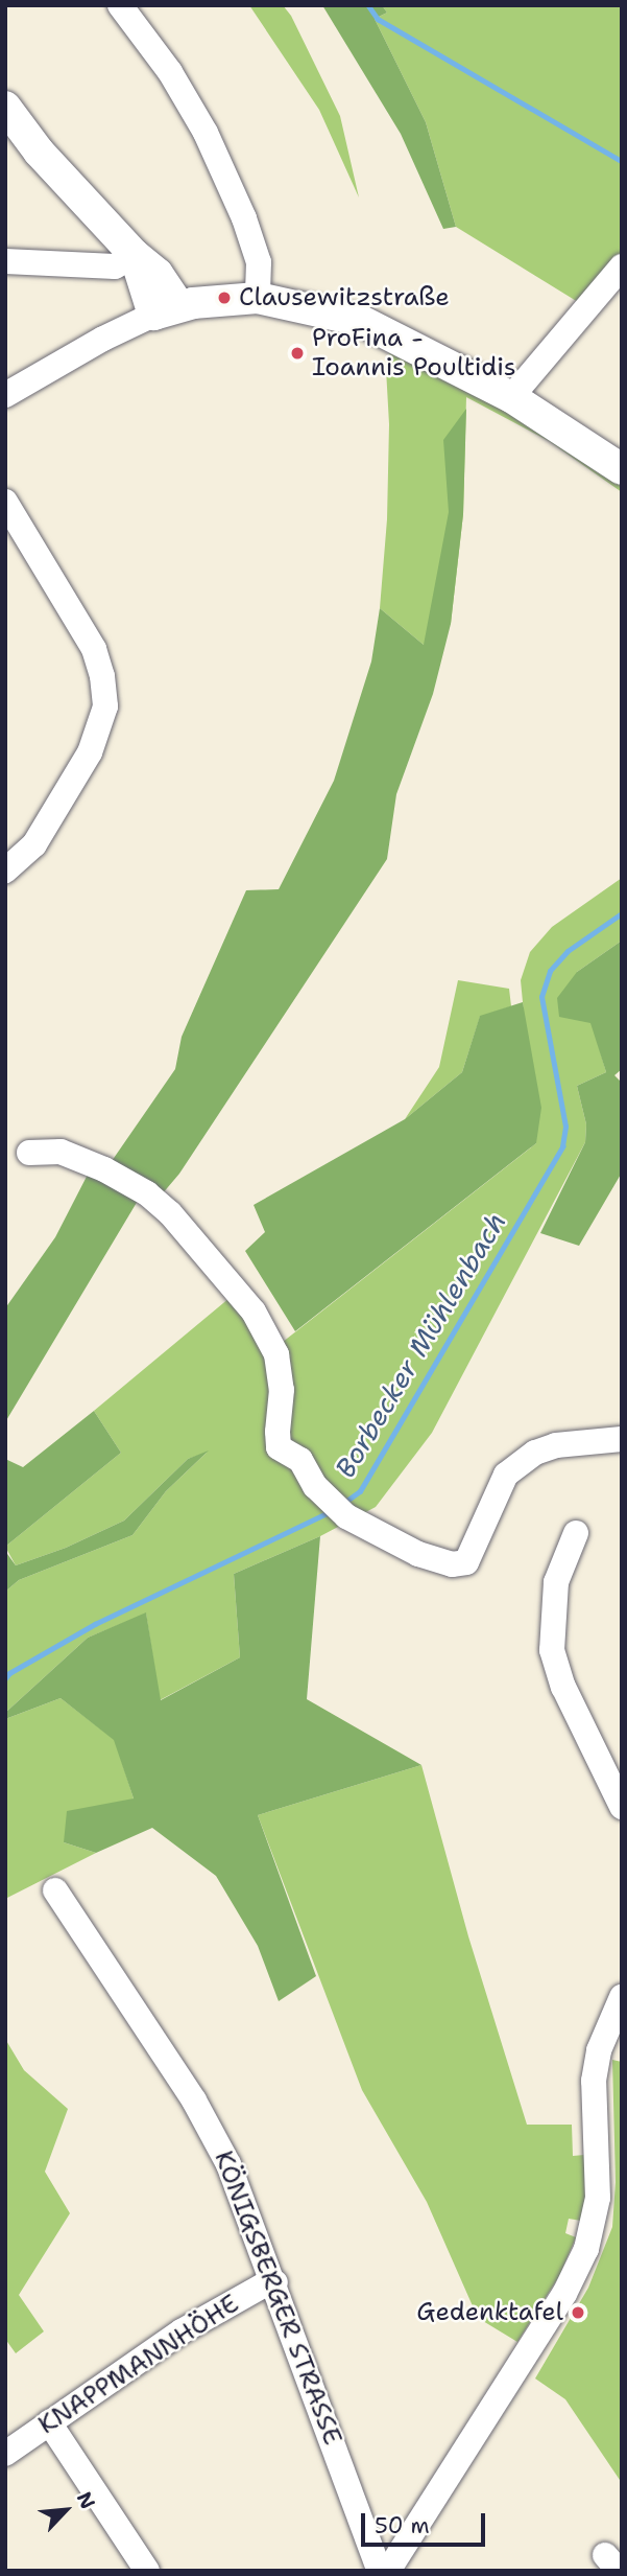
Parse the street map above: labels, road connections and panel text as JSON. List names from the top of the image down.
{
  "streets": {
    "street": ["KÖNIGSBERGER STRASSE", "KNAPPMANNHÖHE"]
  },
  "crossings": [
    ["KÖNIGSBERGER STRASSE", "KNAPPMANNHÖHE"]
  ],
  "water": ["Borbecker Mühlenbach"],
  "places": ["Clausewitzstraße", "ProFina - Ioannis Poultidis", "Gedenktafel"],
  "scale_bar": "50 m",
  "north": "top right"
}
